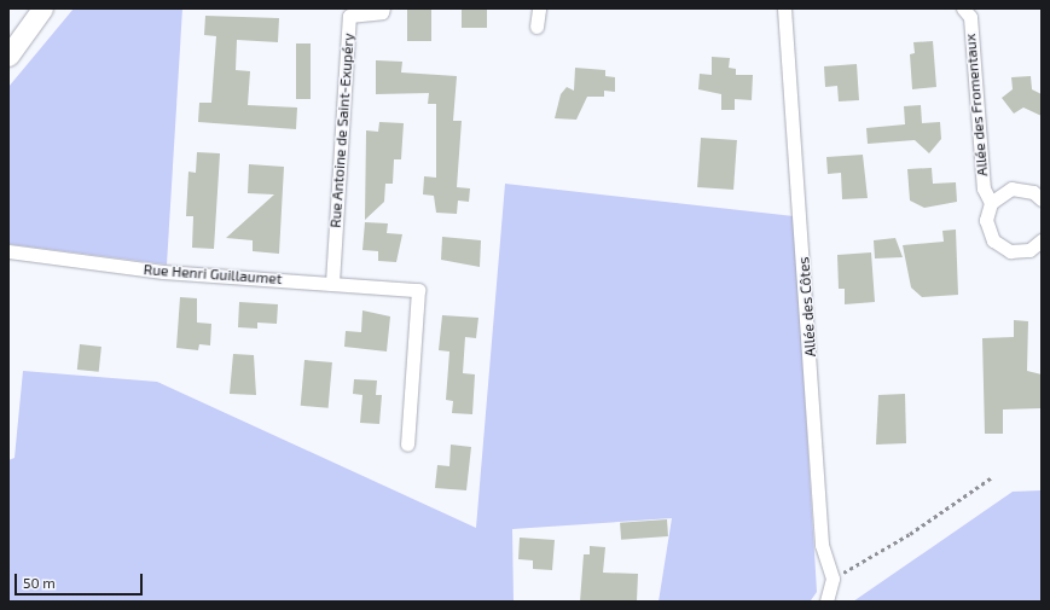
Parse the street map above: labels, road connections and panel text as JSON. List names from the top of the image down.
{
  "streets": {
    "street": [
      "Allée des Fromentaux",
      "Rue Antoine de Saint-Exupéry",
      "Rue Henri Guillaumet",
      "Allée des Côtes"
    ]
  },
  "crossings": [
    ["Rue Antoine de Saint-Exupéry", "Rue Henri Guillaumet"]
  ],
  "scale_bar": "50 m"
}
